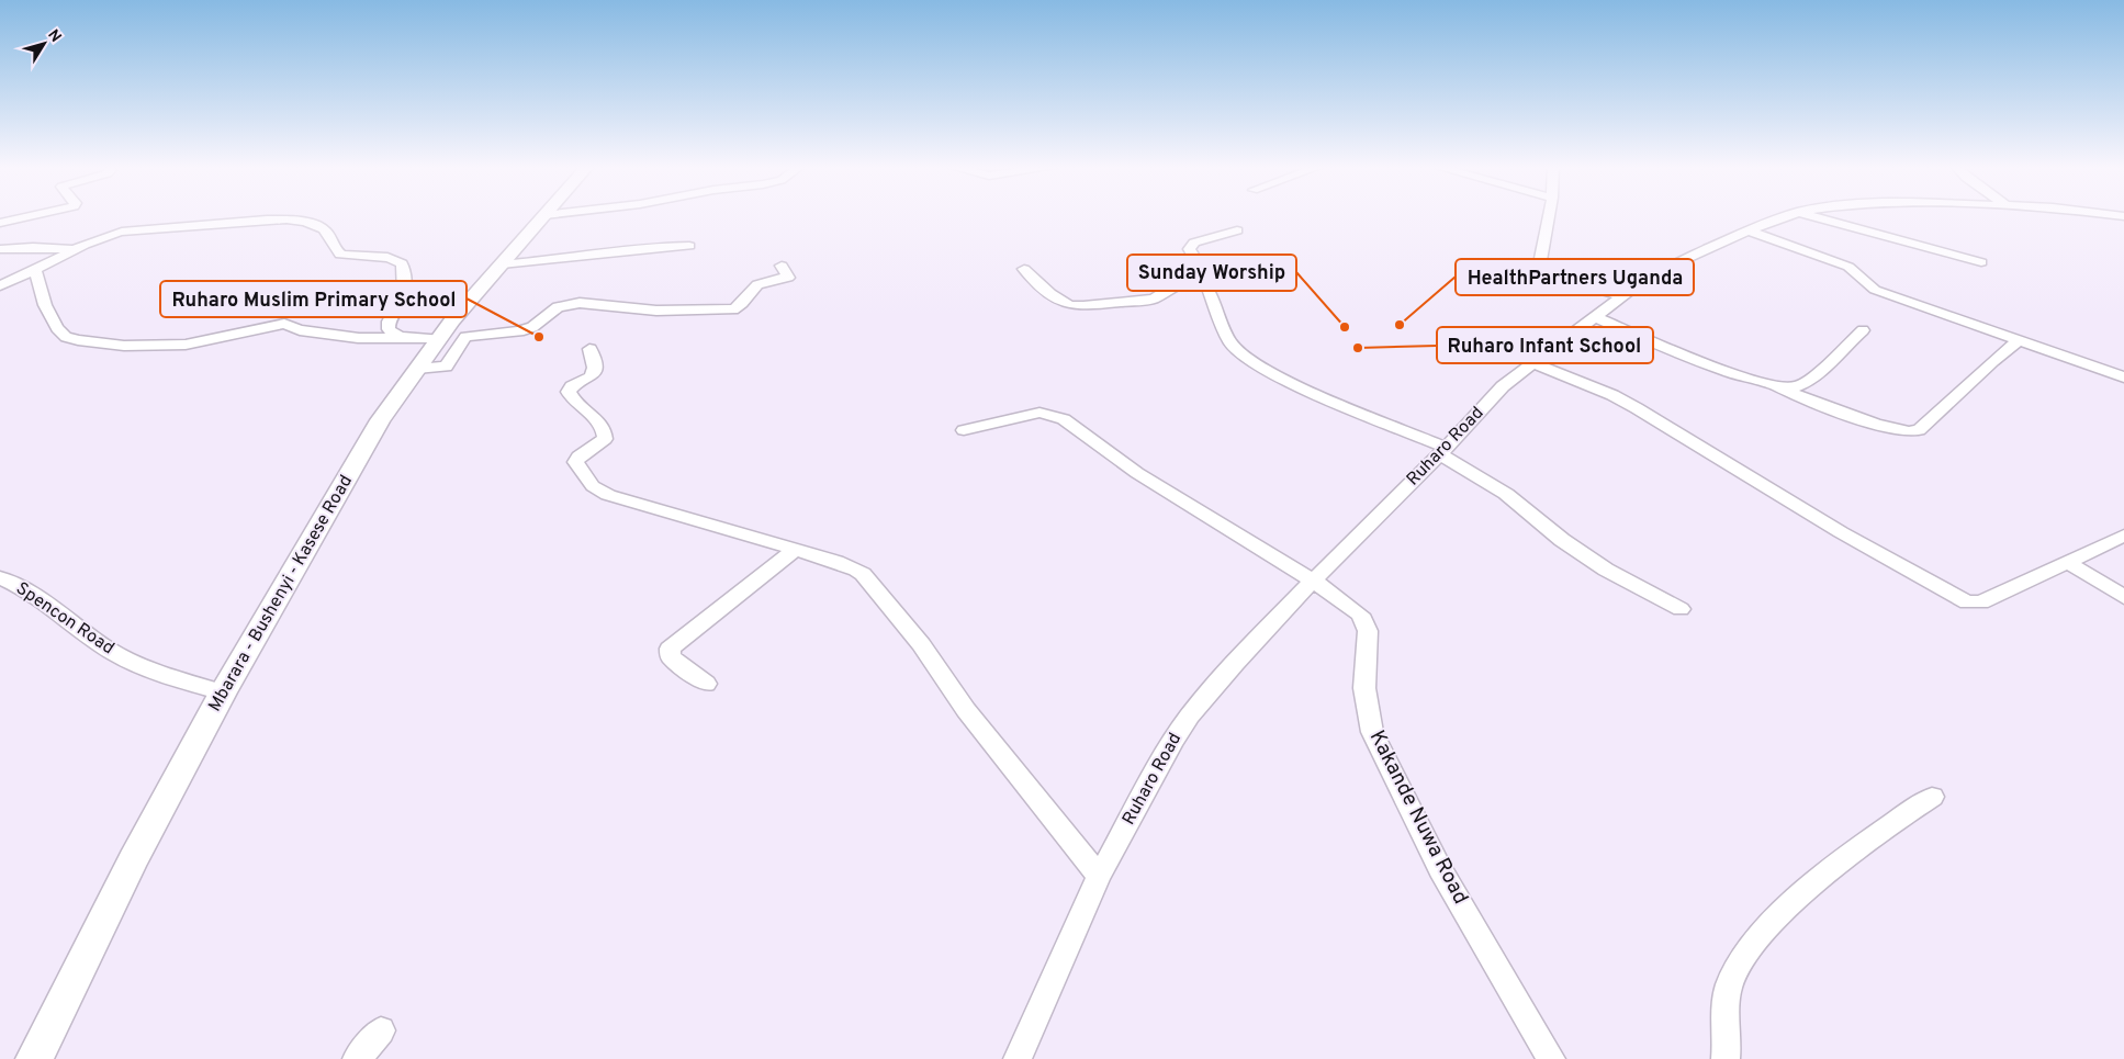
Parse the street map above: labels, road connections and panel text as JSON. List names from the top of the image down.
{
  "streets": {
    "main road": ["Mbarara - Bushenyi - Kasese Road"],
    "street": ["Ruharo Road", "Spencon Road", "Kakande Nuwa Road"]
  },
  "crossings": [
    ["Ruharo Road", "Kakande Nuwa Road"],
    ["Mbarara - Bushenyi - Kasese Road", "Spencon Road"]
  ],
  "places": [
    "HealthPartners Uganda",
    "Sunday Worship",
    "Ruharo Muslim Primary School",
    "Ruharo Infant School"
  ],
  "north": "top right"
}
